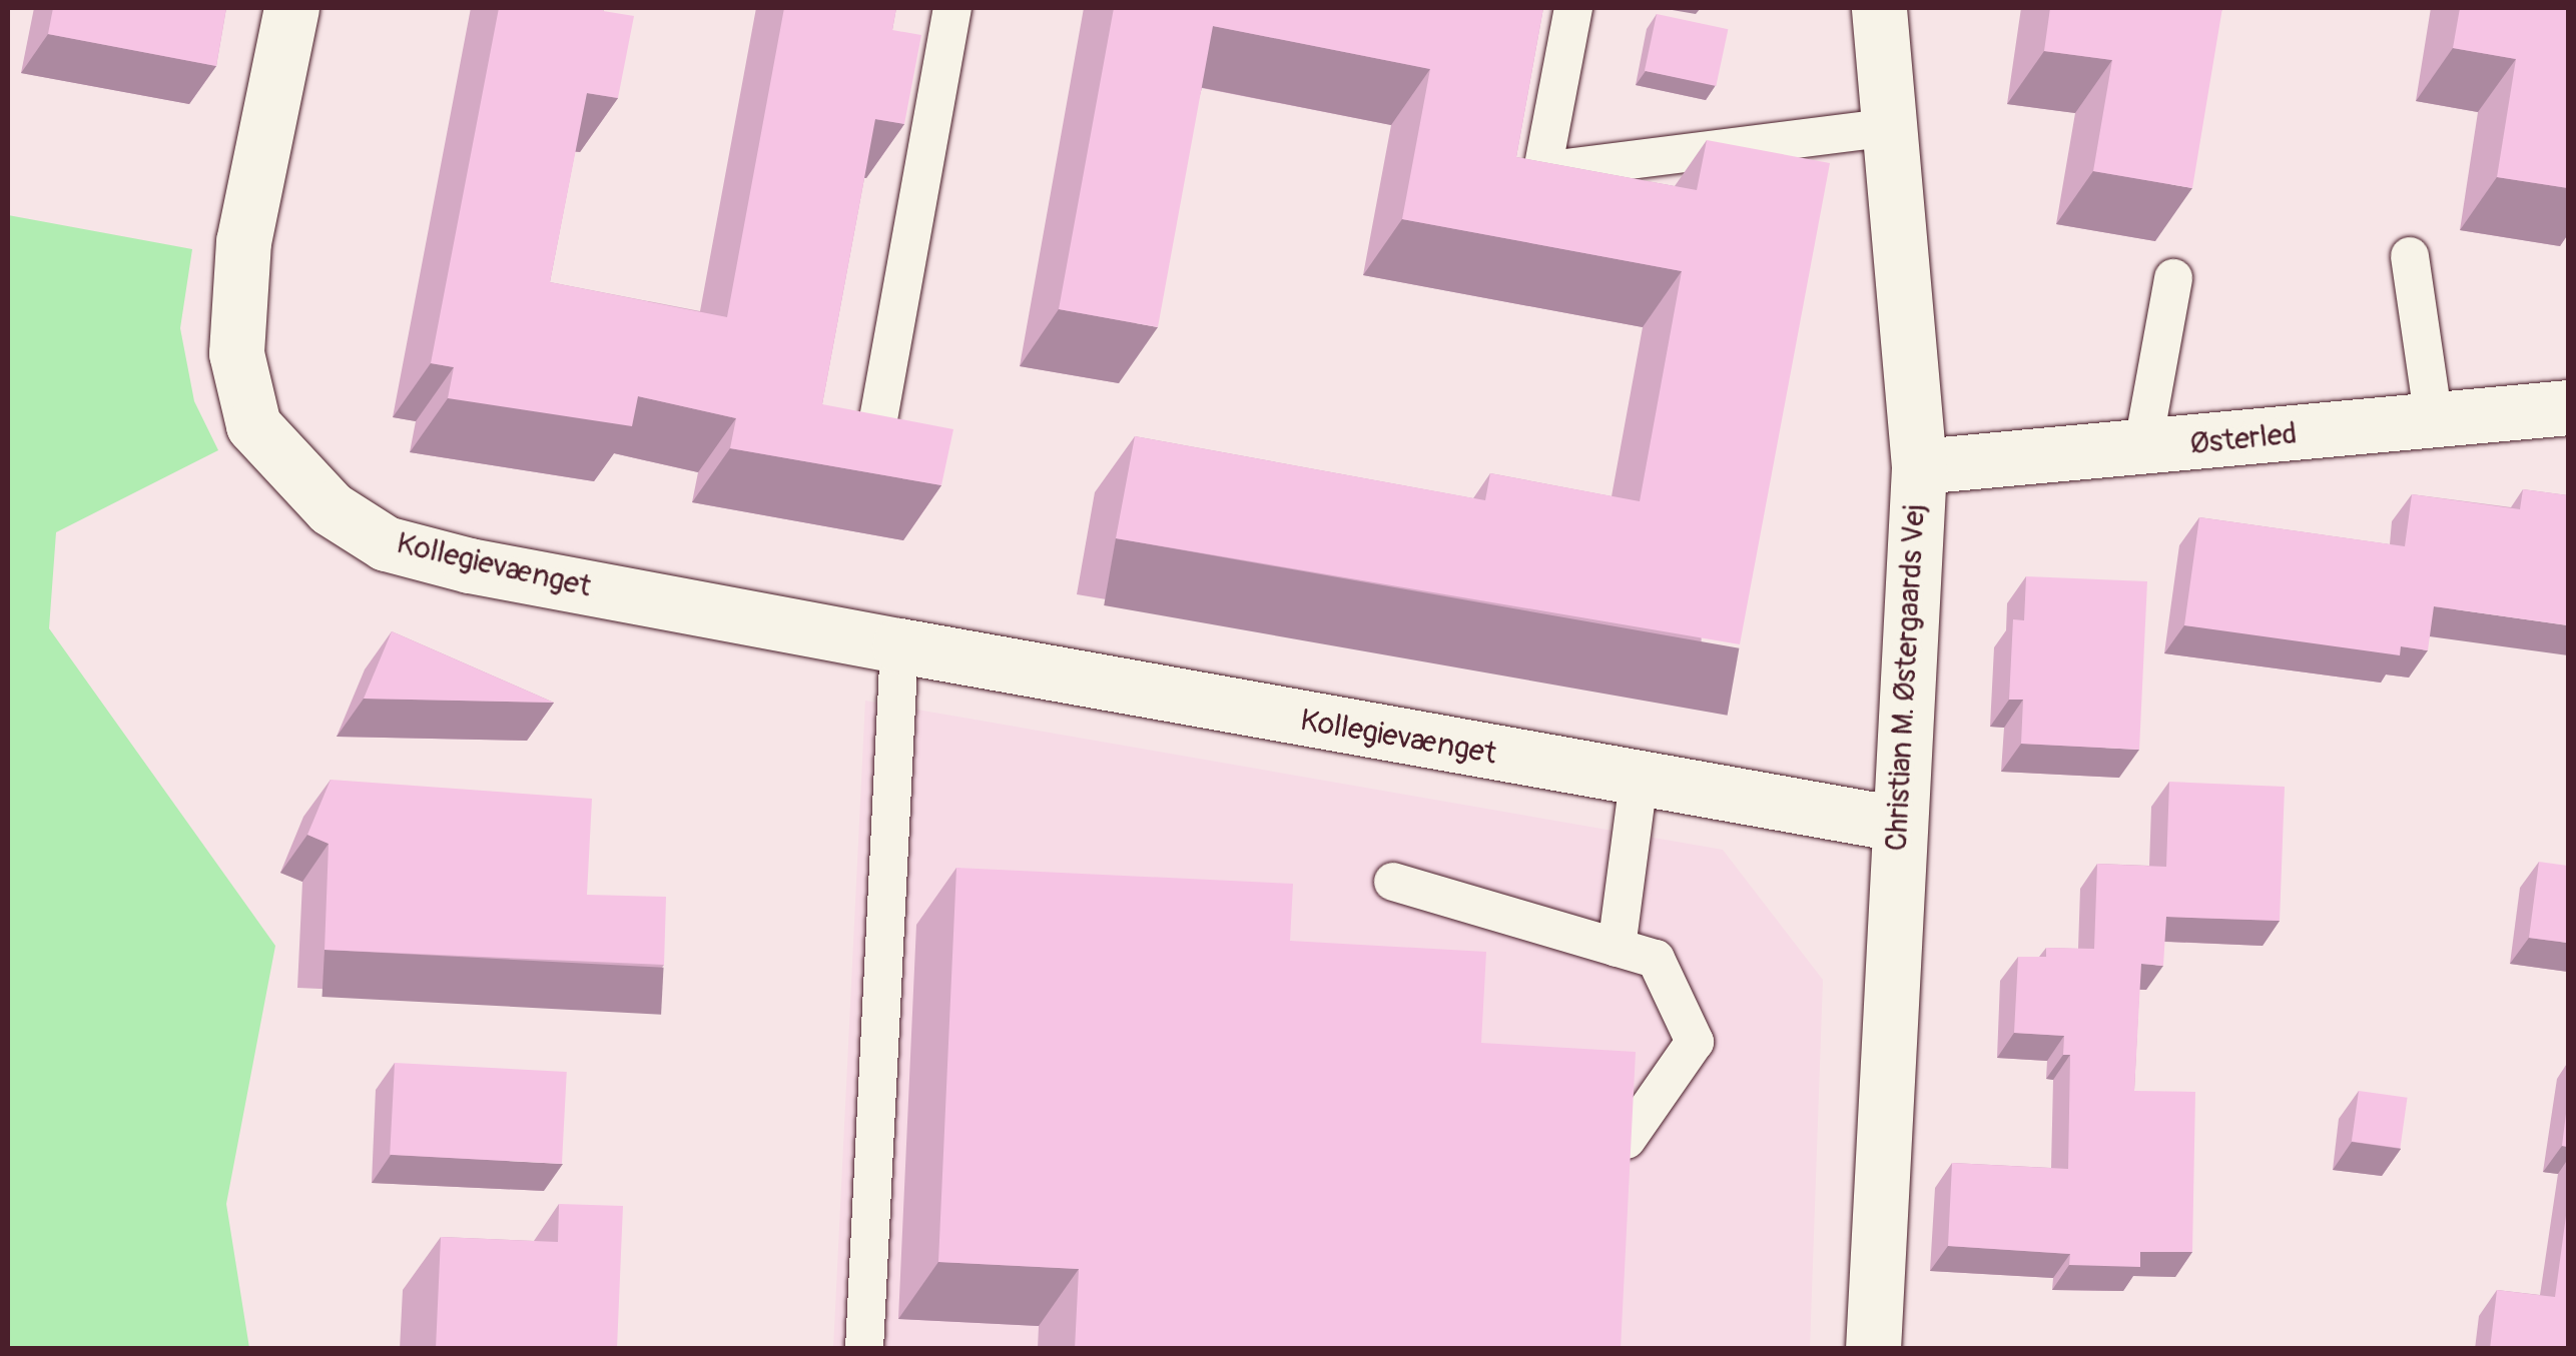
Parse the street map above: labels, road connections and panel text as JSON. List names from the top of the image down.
{
  "streets": {
    "street": ["Østerled", "Kollegievænget", "Christian M. Østergaards Vej"]
  },
  "crossings": [
    ["Østerled", "Christian M. Østergaards Vej"],
    ["Kollegievænget", "Christian M. Østergaards Vej"]
  ]
}
